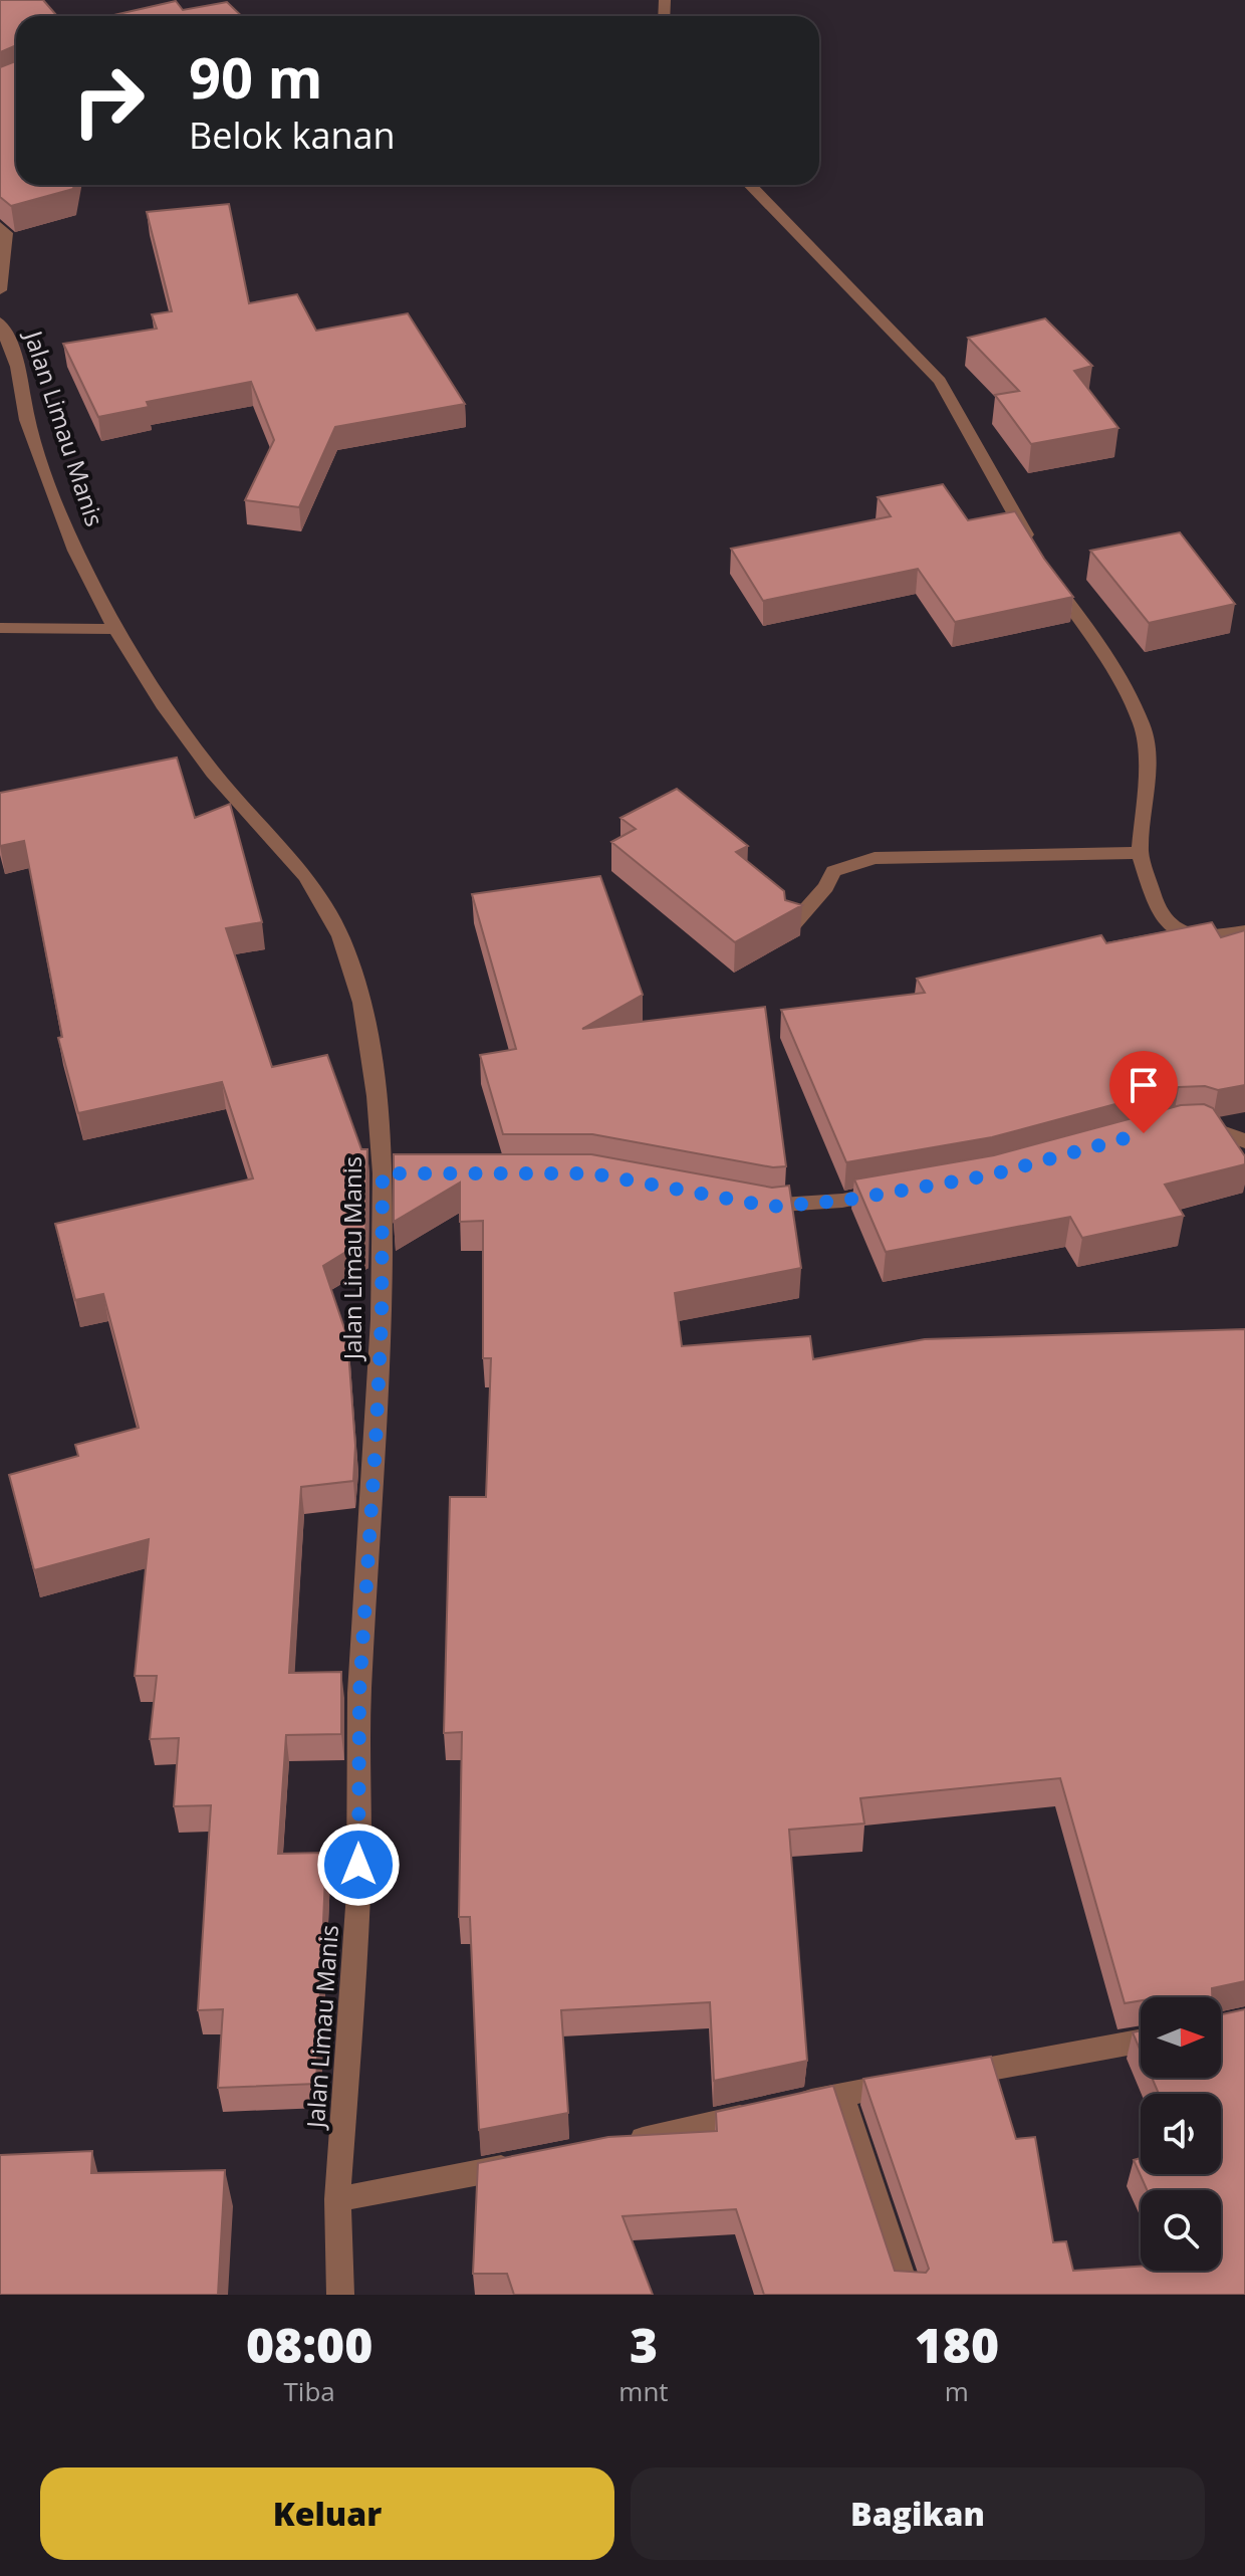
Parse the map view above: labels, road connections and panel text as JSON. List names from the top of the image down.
{
  "streets": {
    "street": ["Jalan Limau Manis"]
  },
  "north": "right",
  "page": {
    "turn": ["90 m", "Belok kanan"],
    "eta": [
      "08:00",
      "Tiba",
      "3",
      "mnt",
      "180",
      "m"
    ],
    "buttons": ["Keluar", "Bagikan"]
  }
}
